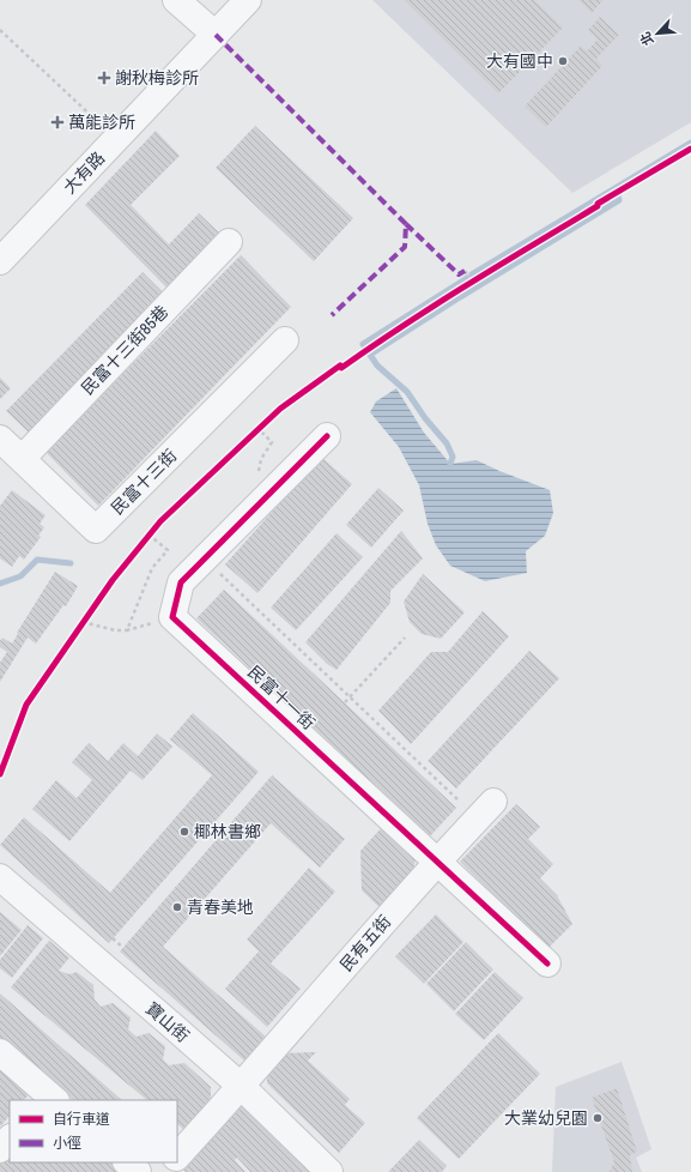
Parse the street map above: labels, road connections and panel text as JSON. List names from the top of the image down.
{
  "streets": {
    "street": [
      "大有路",
      "民富十三街85巷",
      "民富十三街",
      "民富十一街",
      "民有五街",
      "寶山街"
    ]
  },
  "crossings": [
    ["民富十三街85巷", "民富十三街"],
    ["民富十一街", "民有五街"],
    ["民有五街", "寶山街"]
  ],
  "places": {
    "other": [
      "大有國中",
      "椰林書鄉",
      "青春美地",
      "大業幼兒園"
    ],
    "health": ["謝秋梅診所", "萬能診所"]
  },
  "legend": ["自行車道", "小徑"],
  "north": "bottom left"
}
